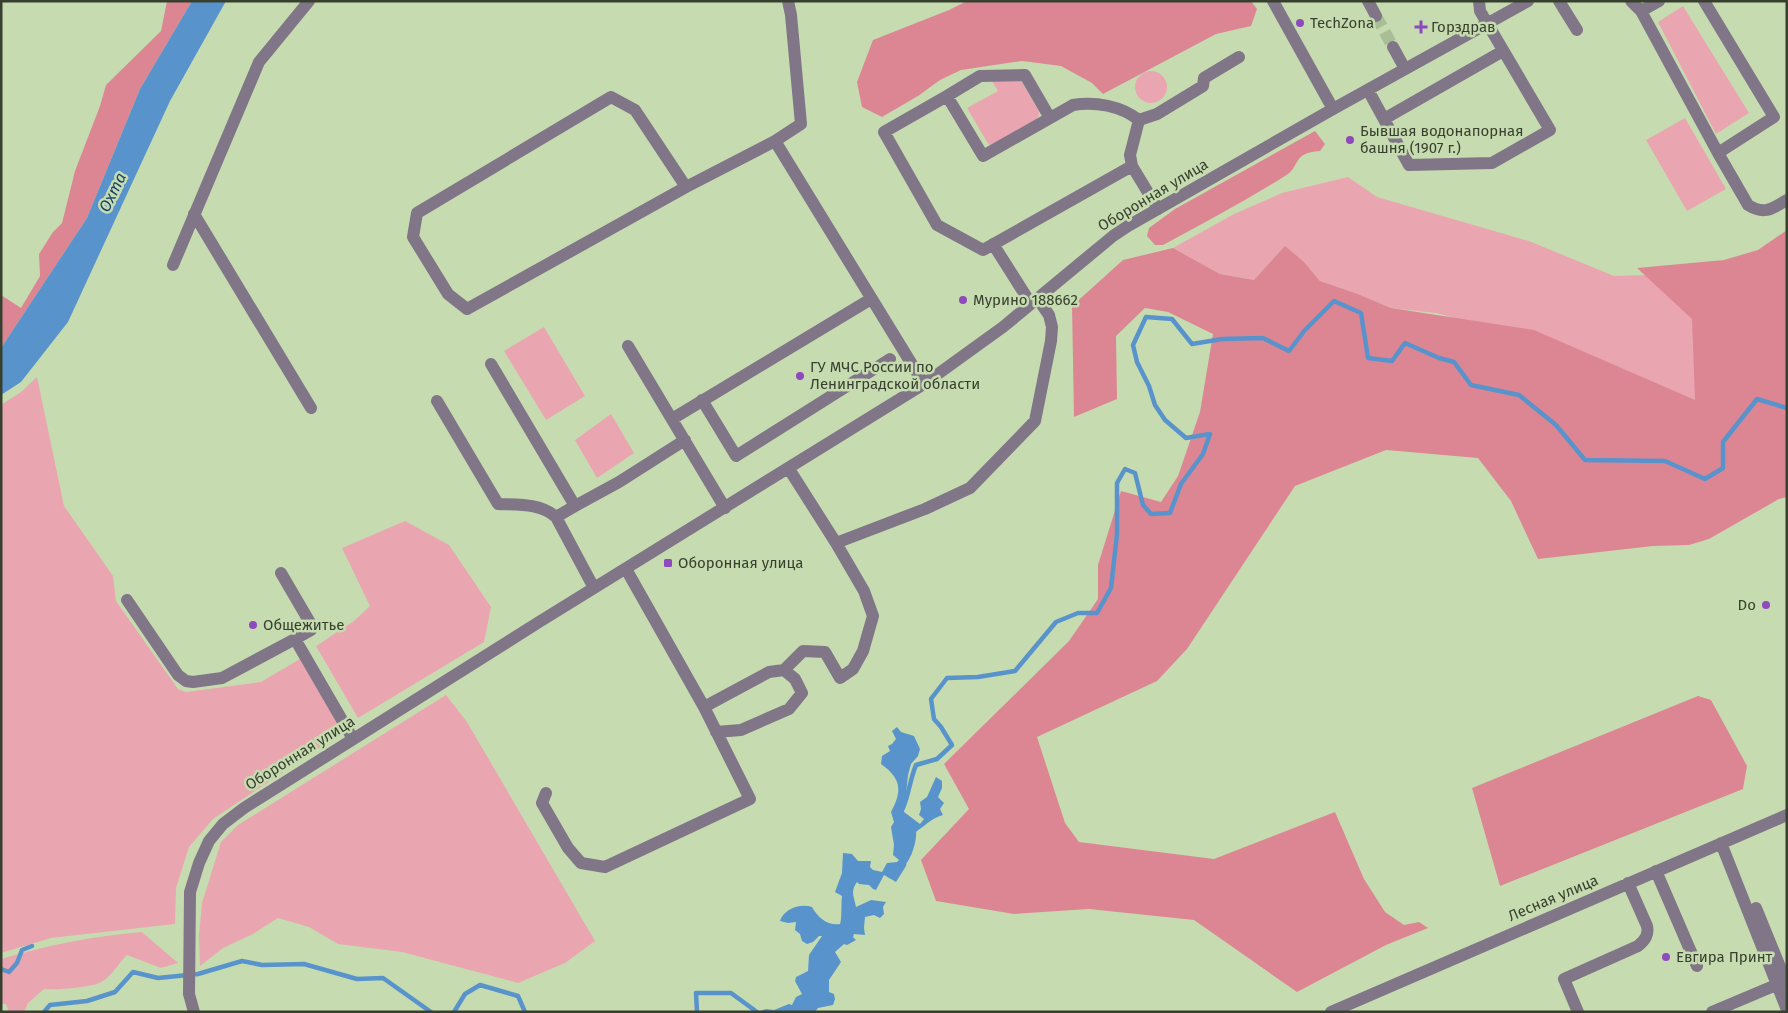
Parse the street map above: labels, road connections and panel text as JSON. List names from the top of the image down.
{
  "streets": {
    "street": ["Оборонная улица", "Лесная улица"]
  },
  "water": ["Охта"],
  "places": {
    "other": [
      "TechZona",
      "Бывшая водонапорная башня (1907 г.)",
      "Мурино 188662",
      "ГУ МЧС России по Ленинградской области",
      "Do",
      "Общежитье",
      "Евгира Принт"
    ],
    "health": ["Горздрав"],
    "transit": ["Оборонная улица"]
  }
}
